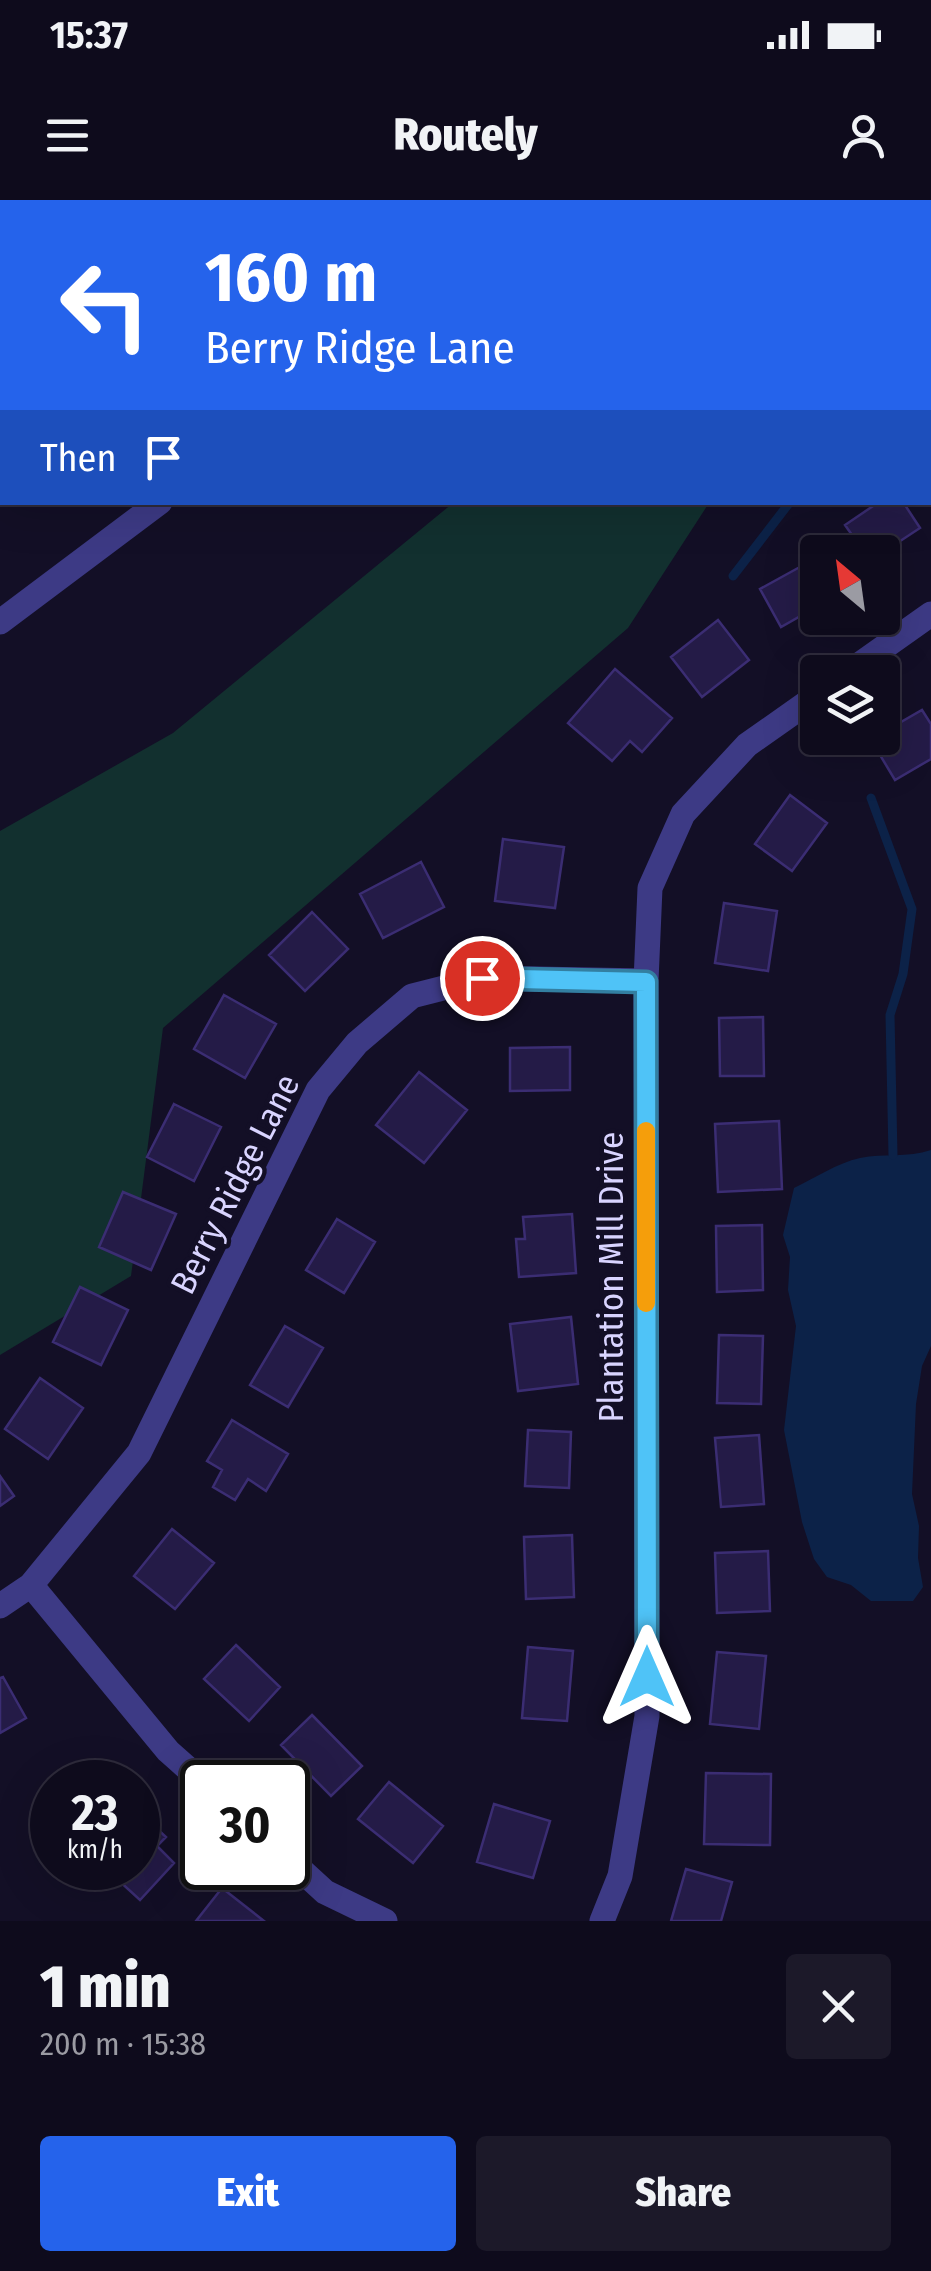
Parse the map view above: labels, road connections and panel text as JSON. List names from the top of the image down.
{
  "streets": {
    "street": ["Berry Ridge Lane", "Plantation Mill Drive"]
  },
  "crossings": [
    ["Berry Ridge Lane", "Plantation Mill Drive"]
  ],
  "north": "top left",
  "page": {
    "status": "15:37",
    "header": "Routely",
    "turn": ["160 m", "Berry Ridge Lane"],
    "then": "Then",
    "speed": "23 km/h",
    "limit": "30",
    "heading": ["1 min", "200 m · 15:38"],
    "buttons": ["Exit", "Share"]
  }
}
